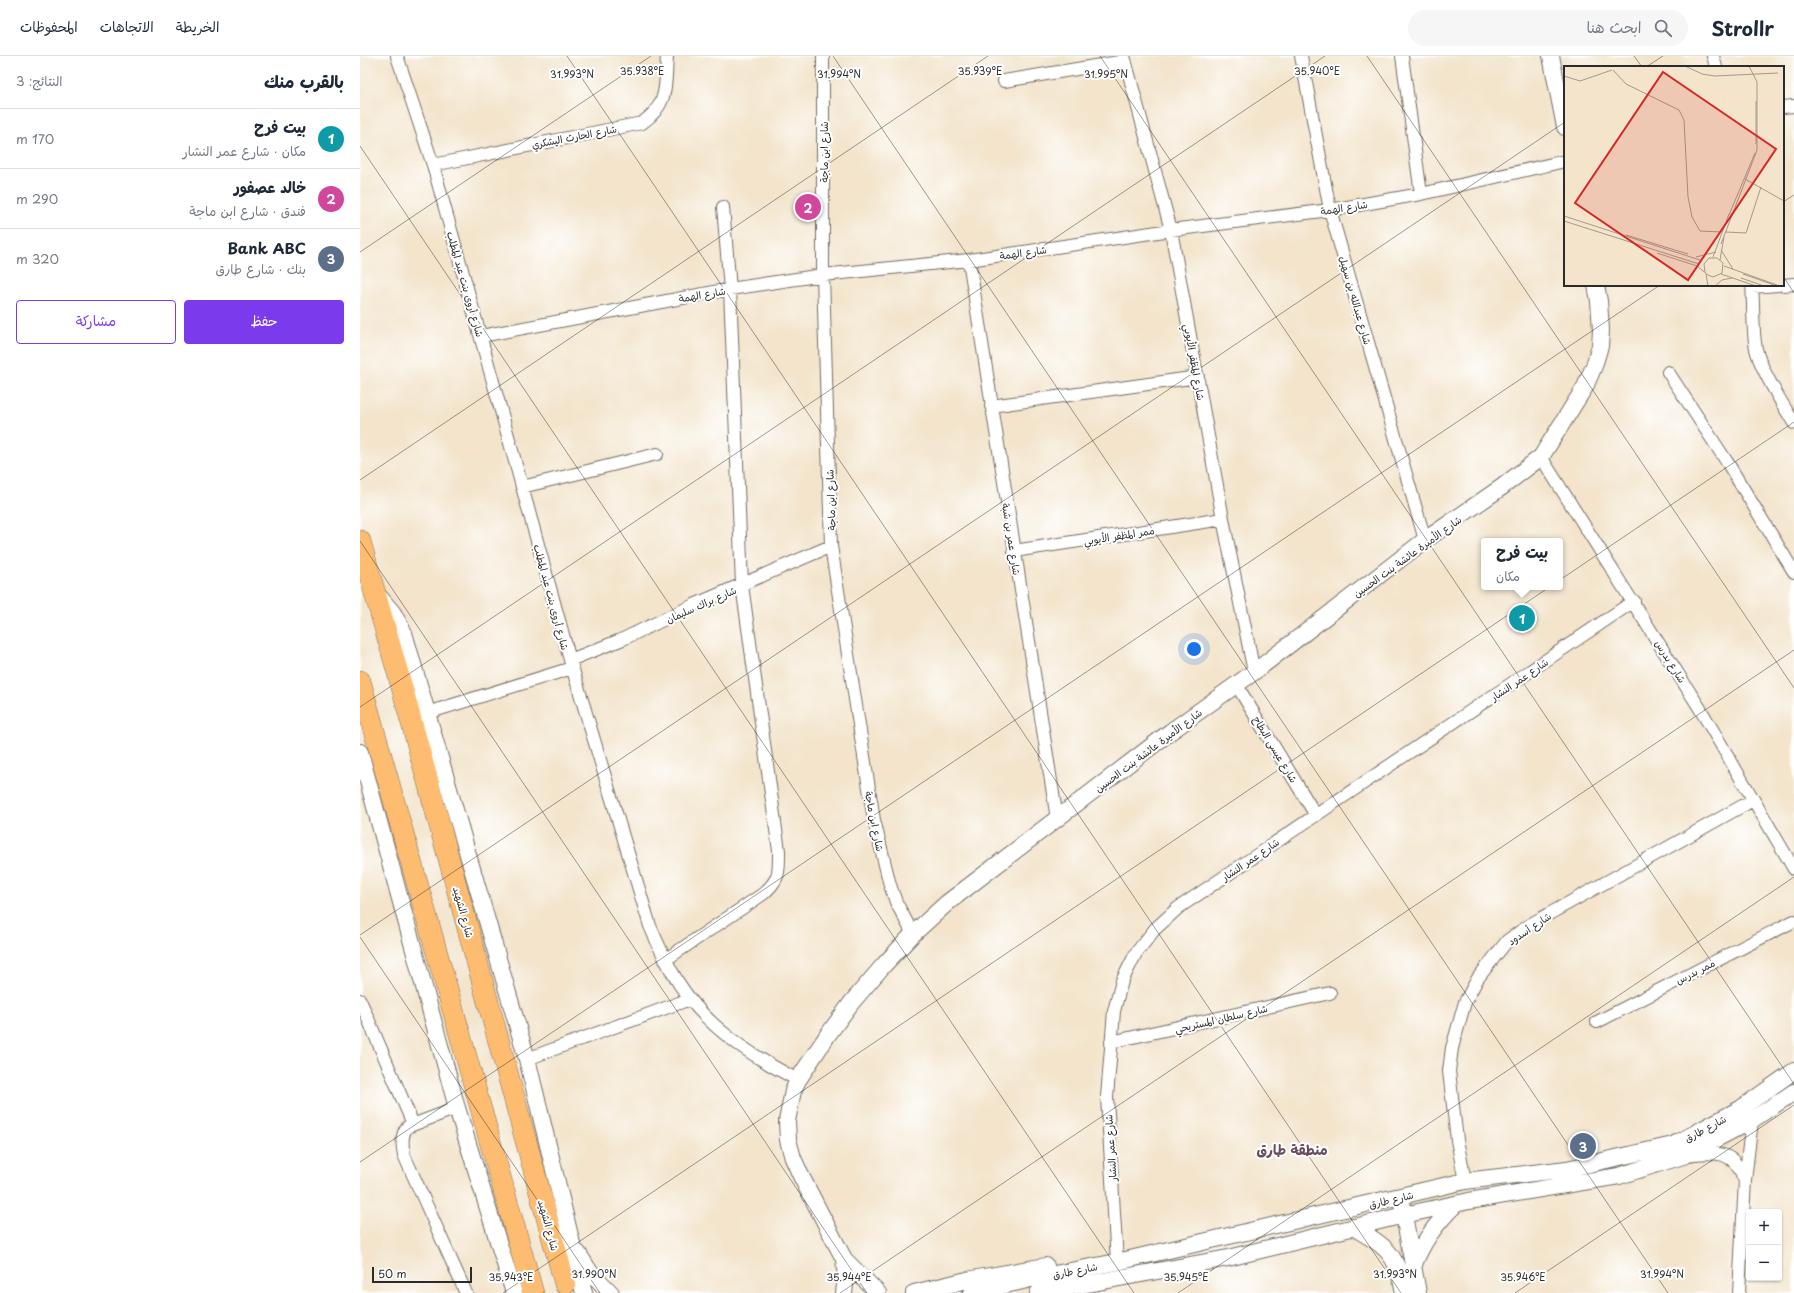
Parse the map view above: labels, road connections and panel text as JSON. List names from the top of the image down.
{
  "streets": {
    "highway": ["شارع الشهيد"],
    "street": [
      "شارع الحارث اليشكري",
      "شارع ابن ماجة",
      "شارع الهمة",
      "شارع أروى بنت عبد المطلب",
      "شارع عبدالله بن سهيل",
      "شارع المظفر الأيوبي",
      "ممر المظفر الأيوبي",
      "شارع عمر بن شبة",
      "شارع الأميرة عائشة بنت الحسين",
      "شارع براك سليمان",
      "شارع بدرس",
      "شارع عمر النشار",
      "شارع عيسى البطاح",
      "شارع أسدود",
      "ممر بدرس",
      "شارع سلطان المستريحي",
      "شارع طارق"
    ]
  },
  "crossings": [
    ["شارع الحارث اليشكري", "شارع أروى بنت عبد المطلب"],
    ["شارع ابن ماجة", "شارع الهمة"],
    ["شارع ابن ماجة", "شارع الأميرة عائشة بنت الحسين"],
    ["شارع ابن ماجة", "شارع براك سليمان"],
    ["شارع الهمة", "شارع أروى بنت عبد المطلب"],
    ["شارع الهمة", "شارع عبدالله بن سهيل"],
    ["شارع الهمة", "شارع المظفر الأيوبي"],
    ["شارع الهمة", "شارع عمر بن شبة"],
    ["شارع أروى بنت عبد المطلب", "شارع الأميرة عائشة بنت الحسين"],
    ["شارع أروى بنت عبد المطلب", "شارع براك سليمان"],
    ["شارع عبدالله بن سهيل", "شارع الأميرة عائشة بنت الحسين"],
    ["شارع المظفر الأيوبي", "ممر المظفر الأيوبي"],
    ["شارع المظفر الأيوبي", "شارع الأميرة عائشة بنت الحسين"],
    ["ممر المظفر الأيوبي", "شارع عمر بن شبة"],
    ["شارع عمر بن شبة", "شارع الأميرة عائشة بنت الحسين"],
    ["شارع الأميرة عائشة بنت الحسين", "شارع بدرس"],
    ["شارع الأميرة عائشة بنت الحسين", "شارع عيسى البطاح"],
    ["شارع بدرس", "شارع عمر النشار"],
    ["شارع بدرس", "شارع أسدود"],
    ["شارع عمر النشار", "شارع عيسى البطاح"],
    ["شارع عمر النشار", "شارع سلطان المستريحي"],
    ["شارع عمر النشار", "شارع طارق"],
    ["شارع أسدود", "شارع طارق"]
  ],
  "districts": ["منطقة طارق"],
  "scale_bar": "50 m",
  "page": {
    "header": "Strollr",
    "search": "ابحث هنا",
    "nav": ["الخريطة", "الاتجاهات", "المحفوظات"],
    "heading": ["بالقرب منك", "النتائج: 3"],
    "list": [
      {
        "mark": "1",
        "name": "بيت فرح",
        "note": "مكان · شارع عمر النشار",
        "value": "170 m"
      },
      {
        "mark": "2",
        "name": "خالد عصفور",
        "note": "فندق · شارع ابن ماجة",
        "value": "290 m"
      },
      {
        "mark": "3",
        "name": "Bank ABC",
        "note": "بنك · شارع طارق",
        "value": "320 m"
      }
    ],
    "pins": ["2", "1", "3"],
    "buttons": ["حفظ", "مشاركة"],
    "popup": ["بيت فرح", "مكان"],
    "map_buttons": ["+", "−"],
    "scale": "50 m"
  },
  "coordinates": [
    "35.938°E",
    "35.939°E",
    "35.940°E",
    "31.993°N",
    "31.994°N",
    "31.995°N",
    "31.990°N",
    "35.943°E",
    "35.944°E",
    "35.945°E",
    "35.946°E"
  ]
}
